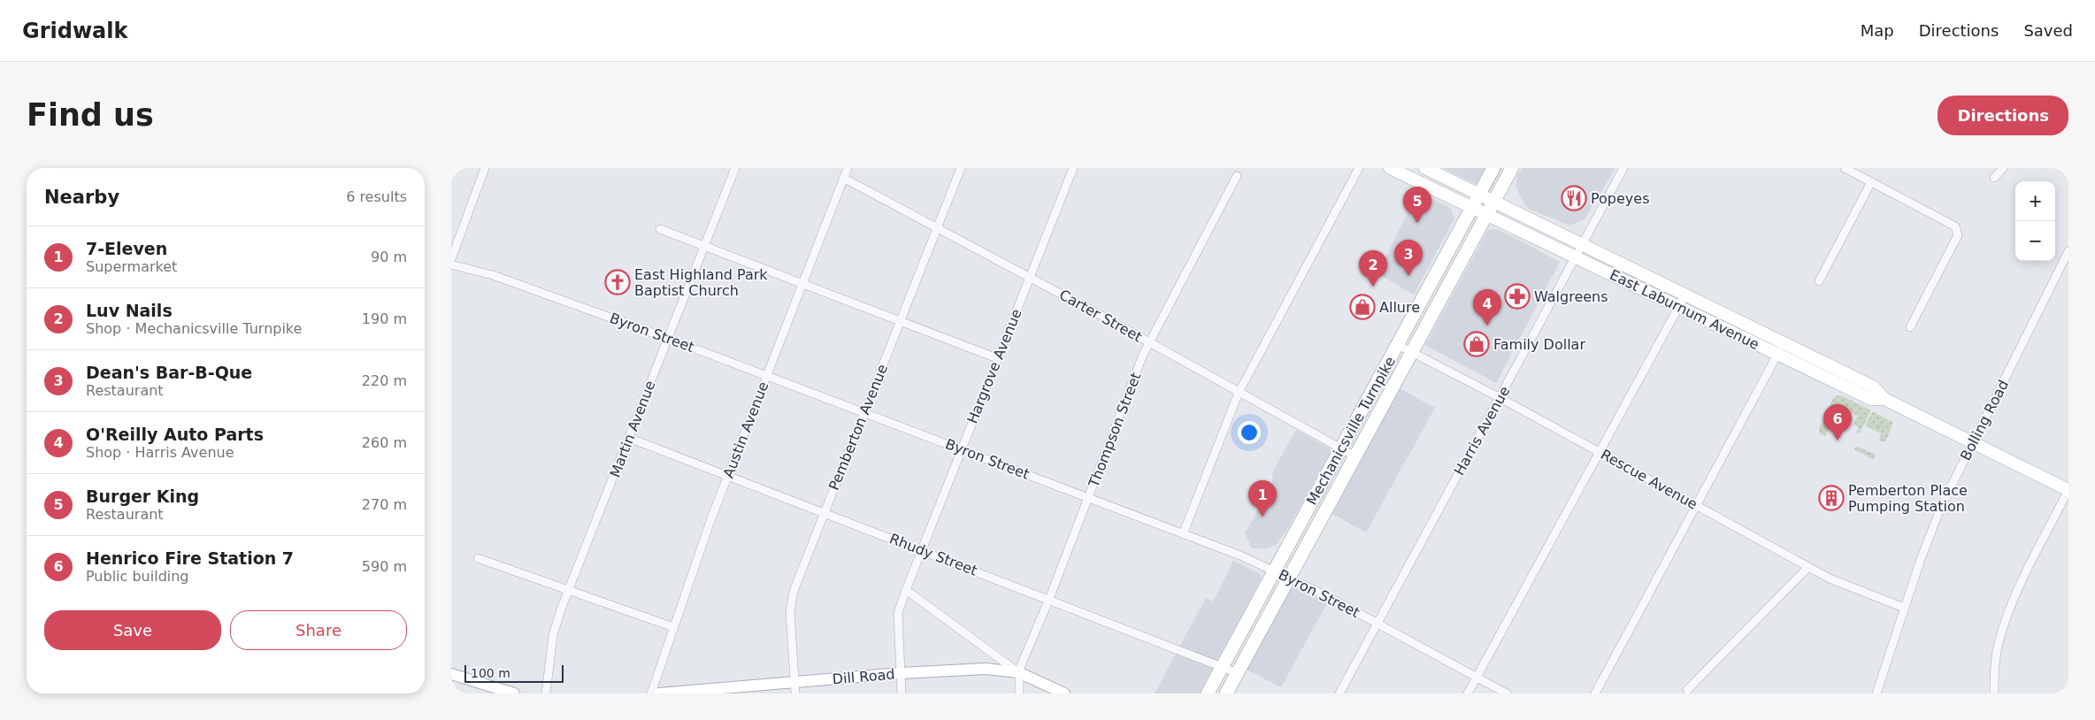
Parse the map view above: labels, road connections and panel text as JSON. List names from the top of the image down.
{
  "streets": {
    "highway": ["Mechanicsville Turnpike"],
    "main road": ["East Laburnum Avenue"],
    "street": [
      "Carter Street",
      "Byron Street",
      "Hargrove Avenue",
      "Bolling Road",
      "Pemberton Avenue",
      "Martin Avenue",
      "Austin Avenue",
      "Thompson Street",
      "Harris Avenue",
      "Rescue Avenue",
      "Rhudy Street",
      "Dill Road"
    ]
  },
  "crossings": [
    ["East Laburnum Avenue", "Bolling Road"],
    ["East Laburnum Avenue", "Mechanicsville Turnpike"],
    ["East Laburnum Avenue", "Harris Avenue"],
    ["Carter Street", "Hargrove Avenue"],
    ["Carter Street", "Pemberton Avenue"],
    ["Carter Street", "Austin Avenue"],
    ["Carter Street", "Thompson Street"],
    ["Carter Street", "Mechanicsville Turnpike"],
    ["Byron Street", "Hargrove Avenue"],
    ["Byron Street", "Pemberton Avenue"],
    ["Byron Street", "Martin Avenue"],
    ["Byron Street", "Austin Avenue"],
    ["Byron Street", "Thompson Street"],
    ["Byron Street", "Mechanicsville Turnpike"],
    ["Byron Street", "Harris Avenue"],
    ["Hargrove Avenue", "Rhudy Street"],
    ["Hargrove Avenue", "Dill Road"],
    ["Bolling Road", "Rescue Avenue"],
    ["Pemberton Avenue", "Rhudy Street"],
    ["Pemberton Avenue", "Dill Road"],
    ["Martin Avenue", "Rhudy Street"],
    ["Austin Avenue", "Rhudy Street"],
    ["Thompson Street", "Rhudy Street"],
    ["Thompson Street", "Dill Road"],
    ["Mechanicsville Turnpike", "Rescue Avenue"],
    ["Mechanicsville Turnpike", "Rhudy Street"],
    ["Harris Avenue", "Rescue Avenue"]
  ],
  "places": {
    "restaurant": ["Popeyes"],
    "church": ["East Highland Park Baptist Church"],
    "pharmacy": ["Walgreens"],
    "shop": ["Allure", "Family Dollar"],
    "building": ["Pemberton Place Pumping Station"]
  },
  "scale_bar": "100 m",
  "page": {
    "header": "Gridwalk",
    "nav": ["Map", "Directions", "Saved"],
    "buttons": [
      "Directions",
      ["Save", "Share"]
    ],
    "title": "Find us",
    "heading": ["Nearby", "6 results"],
    "map_buttons": ["+", "−"],
    "pins": [
      "5",
      "3",
      "2",
      "4",
      "6",
      "1"
    ],
    "list": [
      {
        "mark": "1",
        "name": "7-Eleven",
        "note": "Supermarket",
        "value": "90 m"
      },
      {
        "mark": "2",
        "name": "Luv Nails",
        "note": "Shop · Mechanicsville Turnpike",
        "value": "190 m"
      },
      {
        "mark": "3",
        "name": "Dean's Bar-B-Que",
        "note": "Restaurant",
        "value": "220 m"
      },
      {
        "mark": "4",
        "name": "O'Reilly Auto Parts",
        "note": "Shop · Harris Avenue",
        "value": "260 m"
      },
      {
        "mark": "5",
        "name": "Burger King",
        "note": "Restaurant",
        "value": "270 m"
      },
      {
        "mark": "6",
        "name": "Henrico Fire Station 7",
        "note": "Public building",
        "value": "590 m"
      }
    ],
    "scale": "100 m"
  }
}
